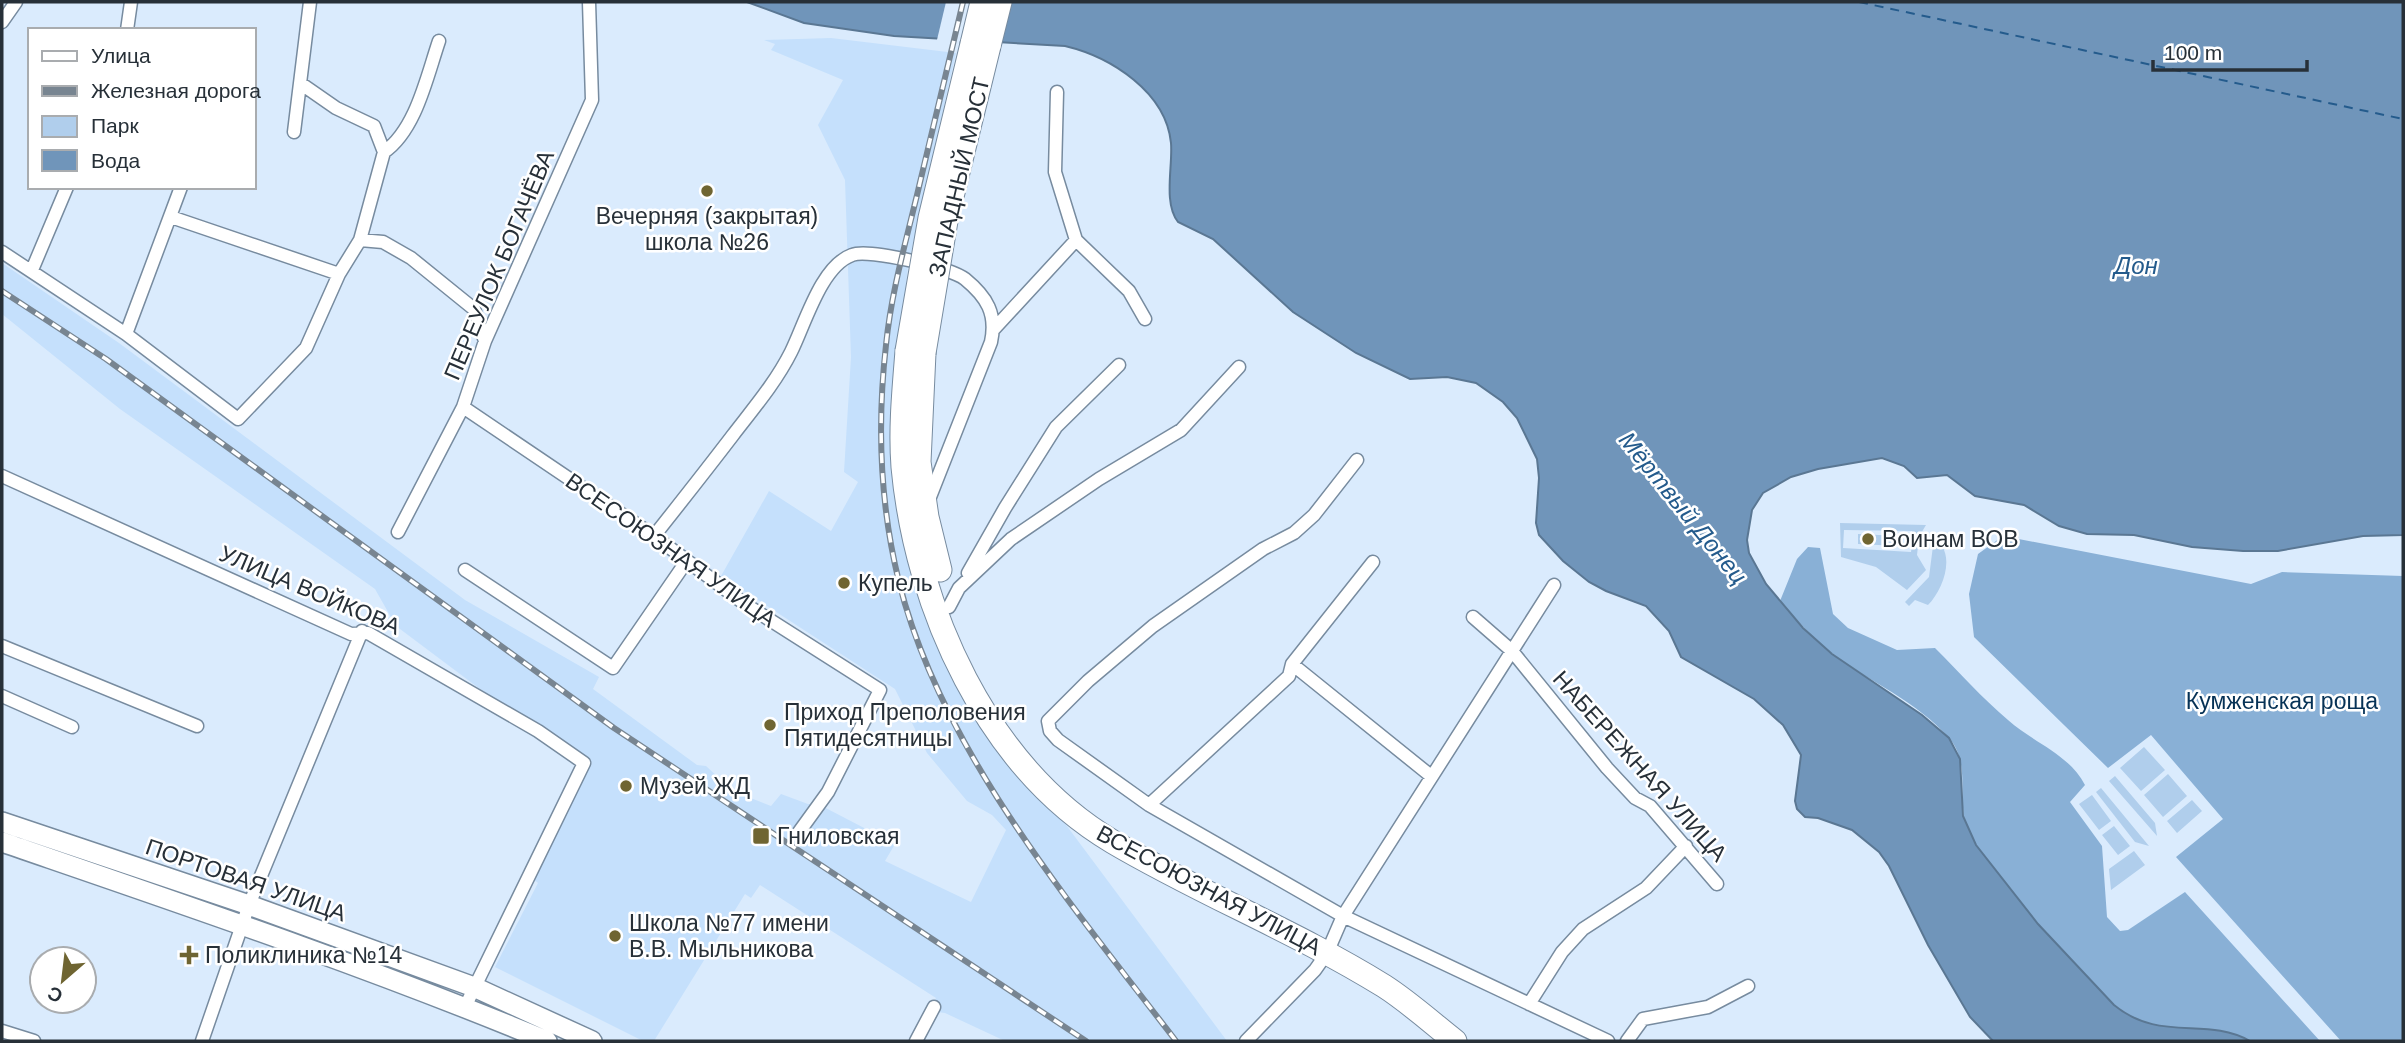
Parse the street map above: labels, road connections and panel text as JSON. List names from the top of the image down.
{
  "streets": {
    "highway": ["ЗАПАДНЫЙ МОСТ", "ВСЕСОЮЗНАЯ УЛИЦА"],
    "main road": ["ПОРТОВАЯ УЛИЦА"],
    "street": ["ПЕРЕУЛОК БОГАЧЁВА", "УЛИЦА ВОЙКОВА", "НАБЕРЕЖНАЯ УЛИЦА"]
  },
  "crossings": [
    ["ЗАПАДНЫЙ МОСТ", "ВСЕСОЮЗНАЯ УЛИЦА"],
    ["ПЕРЕУЛОК БОГАЧЁВА", "ВСЕСОЮЗНАЯ УЛИЦА"],
    ["УЛИЦА ВОЙКОВА", "ПОРТОВАЯ УЛИЦА"]
  ],
  "water": ["Дон", "Мёртвый Донец"],
  "parks": ["Кумженская роща"],
  "places": {
    "other": [
      "Вечерняя (закрытая) школа №26",
      "Воинам ВОВ",
      "Купель",
      "Приход Преполовения Пятидесятницы",
      "Музей ЖД",
      "Школа №77 имени В.В. Мыльникова"
    ],
    "transit": ["Гниловская"],
    "health": ["Поликлиника №14"]
  },
  "legend": [
    "Улица",
    "Железная дорога",
    "Парк",
    "Вода"
  ],
  "scale_bar": "100 m",
  "north": "bottom left"
}
